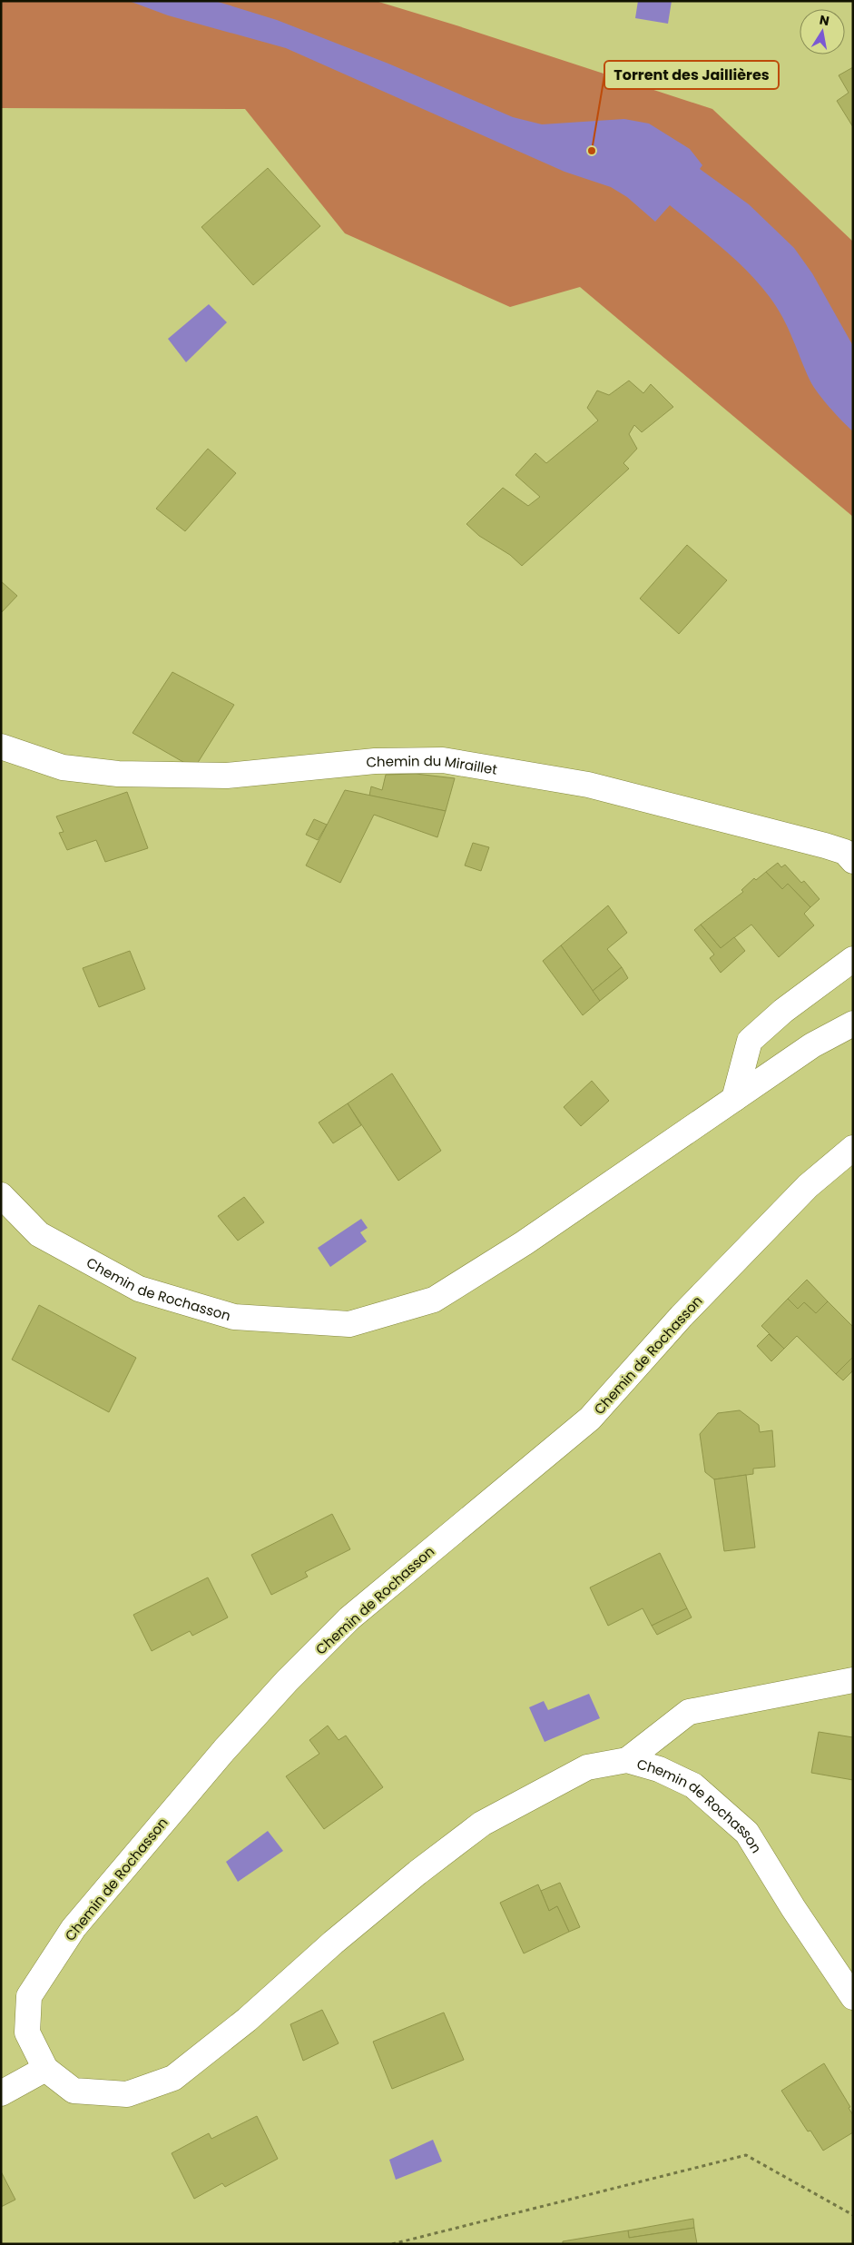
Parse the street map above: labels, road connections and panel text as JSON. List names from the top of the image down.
{
  "streets": {
    "street": ["Chemin du Miraillet", "Chemin de Rochasson"]
  },
  "places": ["Torrent des Jaillières"],
  "north": "top"
}
